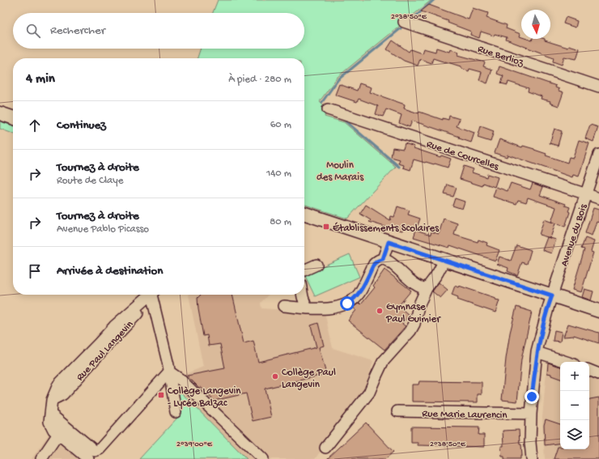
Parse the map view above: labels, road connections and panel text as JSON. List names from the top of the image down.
{
  "streets": {
    "street": [
      "Rue Berlioz",
      "Rue de Courcelles",
      "Avenue du Bois",
      "Rue Paul Langevin",
      "Rue Marie Laurencin"
    ]
  },
  "crossings": [
    ["Rue de Courcelles", "Avenue du Bois"],
    ["Avenue du Bois", "Rue Marie Laurencin"]
  ],
  "parks": ["Moulin des Marais"],
  "places": {
    "transit": ["Établissements Scolaires", "Collège Langevin - Lycée Balzac"],
    "other": ["Gymnase Paul Guimier", "Collège Paul Langevin"]
  },
  "north": "bottom",
  "page": {
    "search": "Rechercher",
    "heading": ["4 min", "À pied · 280 m"],
    "list": [
      ["Continuez", "60 m"],
      ["Tournez à droite", "Route de Claye", "140 m"],
      ["Tournez à droite", "Avenue Pablo Picasso", "80 m"],
      "Arrivée à destination"
    ],
    "map_buttons": ["+", "−"]
  },
  "coordinates": ["2°38'50\"E", "2°39'00\"E"]
}
